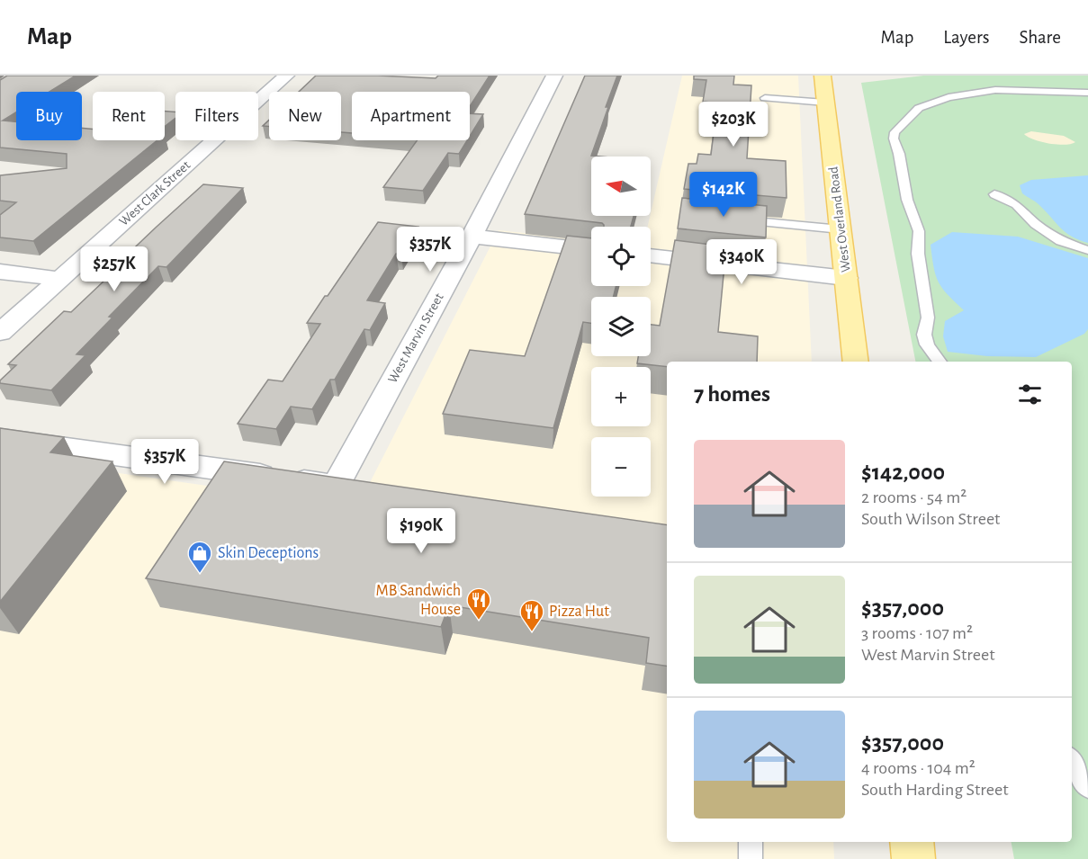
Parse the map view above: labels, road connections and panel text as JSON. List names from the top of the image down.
{
  "streets": {
    "main road": ["West Overland Road"],
    "street": ["West Clark Street", "West Marvin Street"]
  },
  "places": {
    "shop": ["Skin Deceptions"],
    "restaurant": ["MB Sandwich House", "Pizza Hut"]
  },
  "north": "left",
  "page": {
    "header": "Map",
    "nav": ["Map", "Layers", "Share"],
    "chip": [
      "Buy",
      "Rent",
      "Filters",
      "New",
      "Apartment"
    ],
    "price": [
      "$203K",
      "$142K",
      "$357K",
      "$340K",
      "$257K",
      "$357K",
      "$190K"
    ],
    "map_buttons": ["+", "−"],
    "heading": "7 homes",
    "list": [
      {
        "name": "$142,000",
        "note": "2 rooms · 54 m² · South Wilson Street"
      },
      {
        "name": "$357,000",
        "note": "3 rooms · 107 m² · West Marvin Street"
      },
      {
        "name": "$357,000",
        "note": "4 rooms · 104 m² · South Harding Street"
      }
    ]
  }
}
